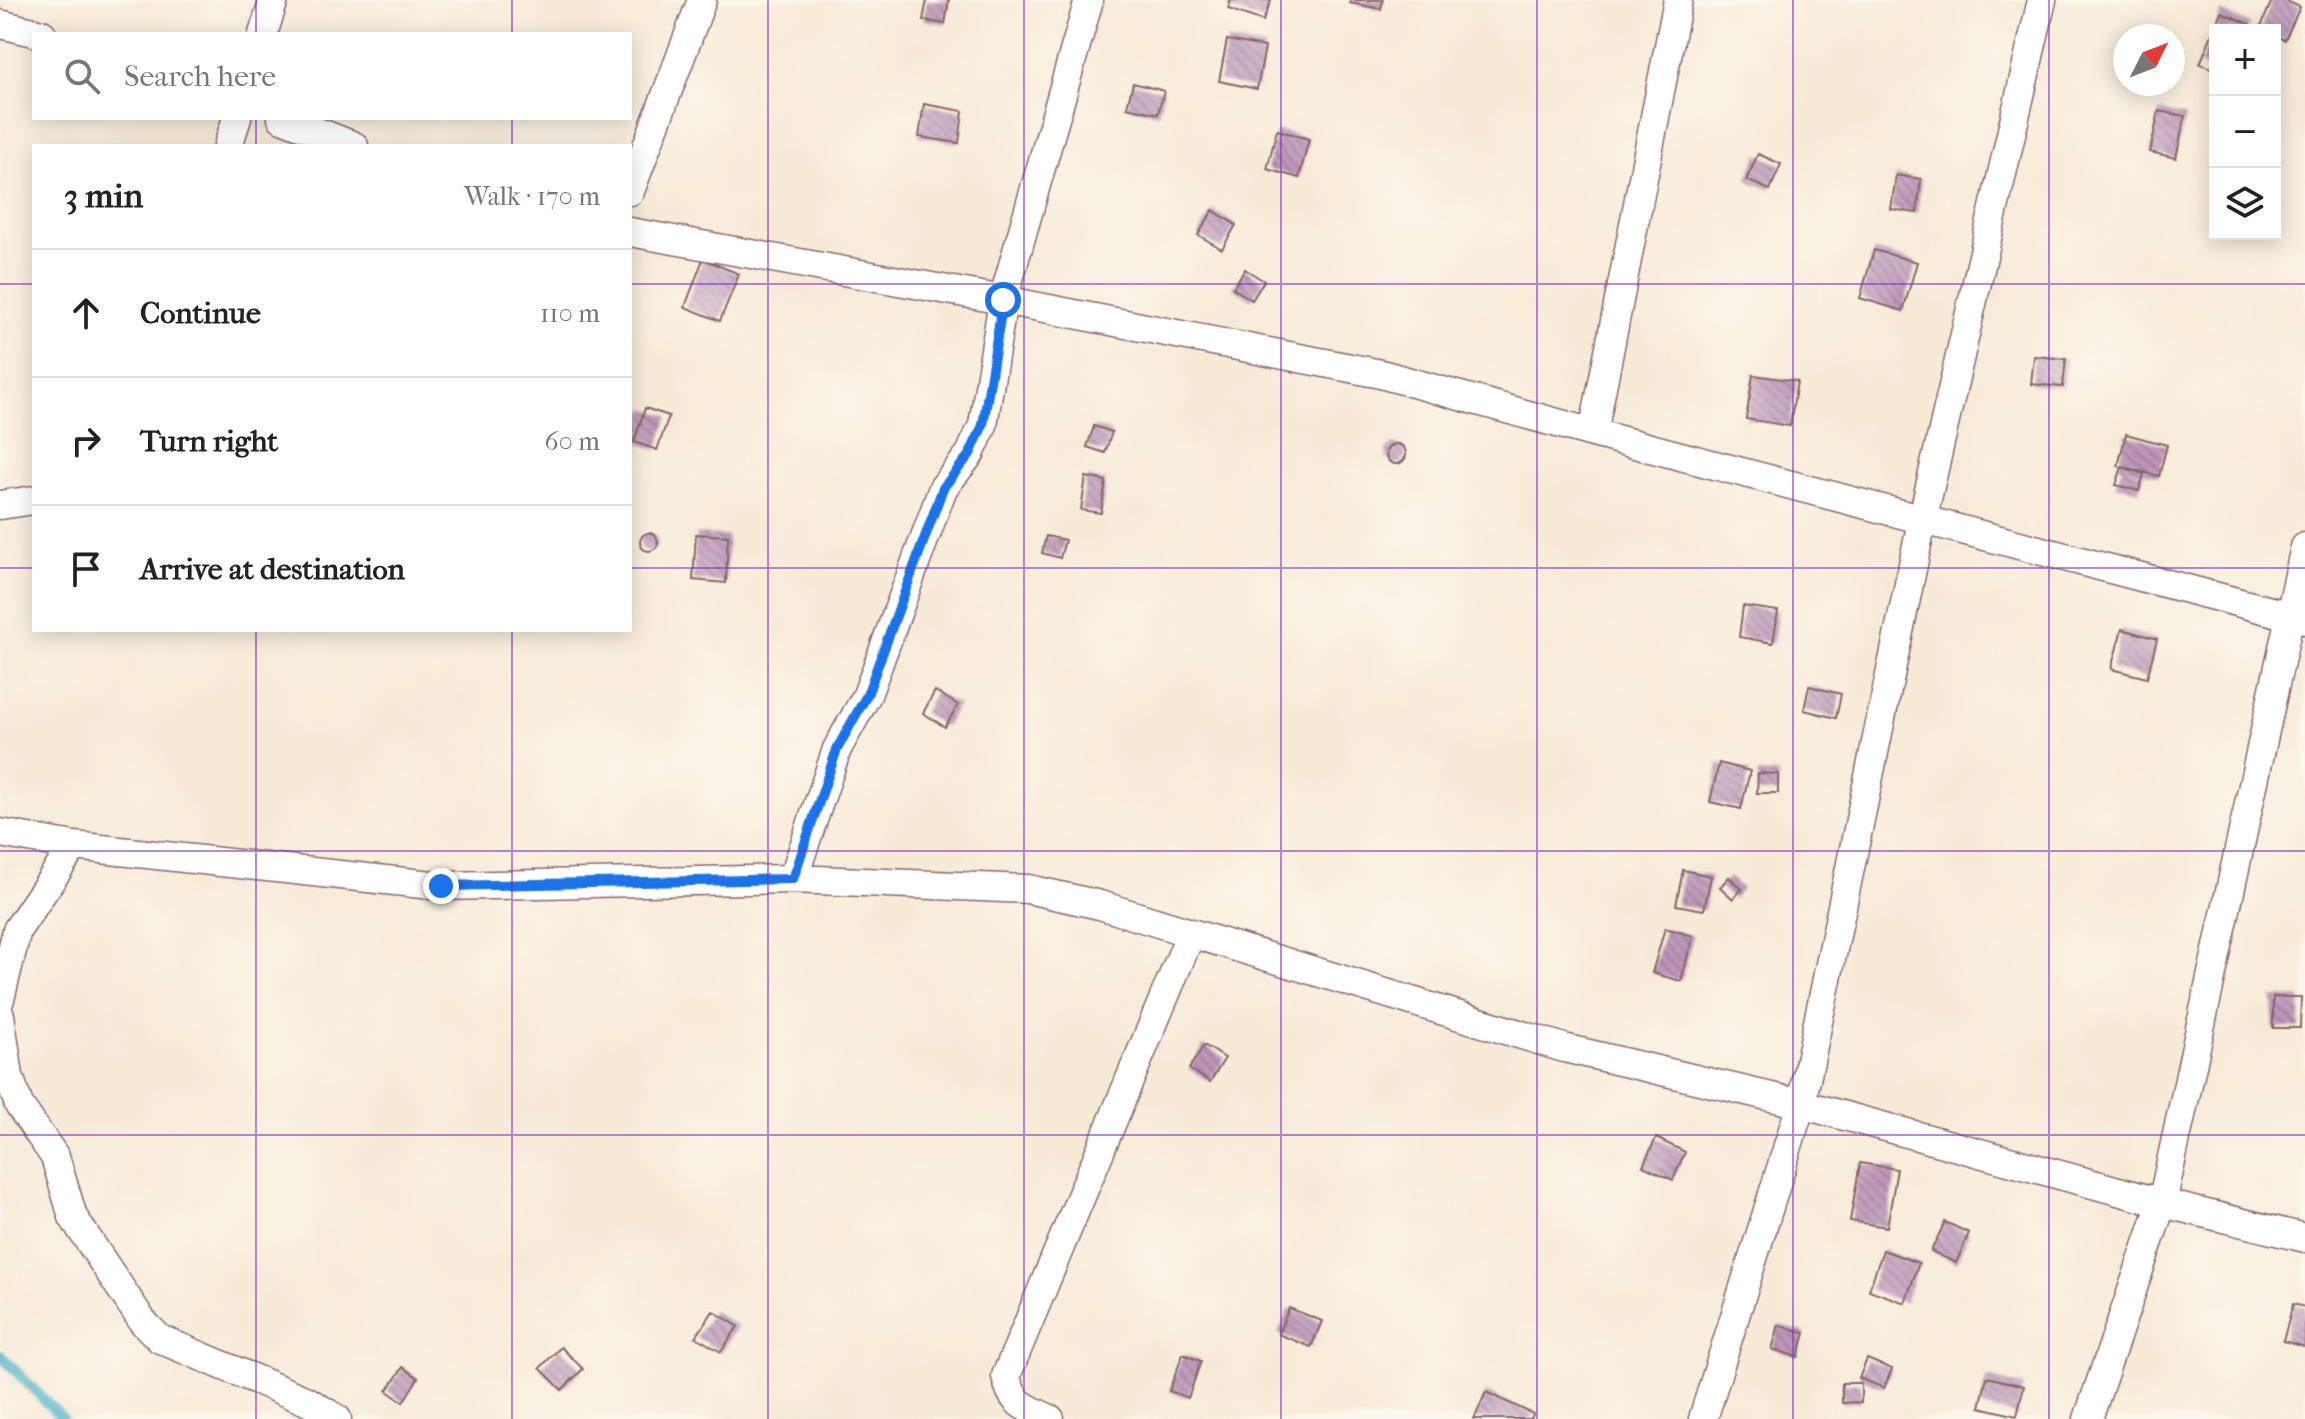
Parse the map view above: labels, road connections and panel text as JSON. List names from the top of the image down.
{
  "north": "top right",
  "page": {
    "map_buttons": ["+", "−"],
    "search": "Search here",
    "heading": ["3 min", "Walk · 170 m"],
    "list": [
      ["Continue", "110 m"],
      ["Turn right", "60 m"],
      "Arrive at destination"
    ]
  }
}
